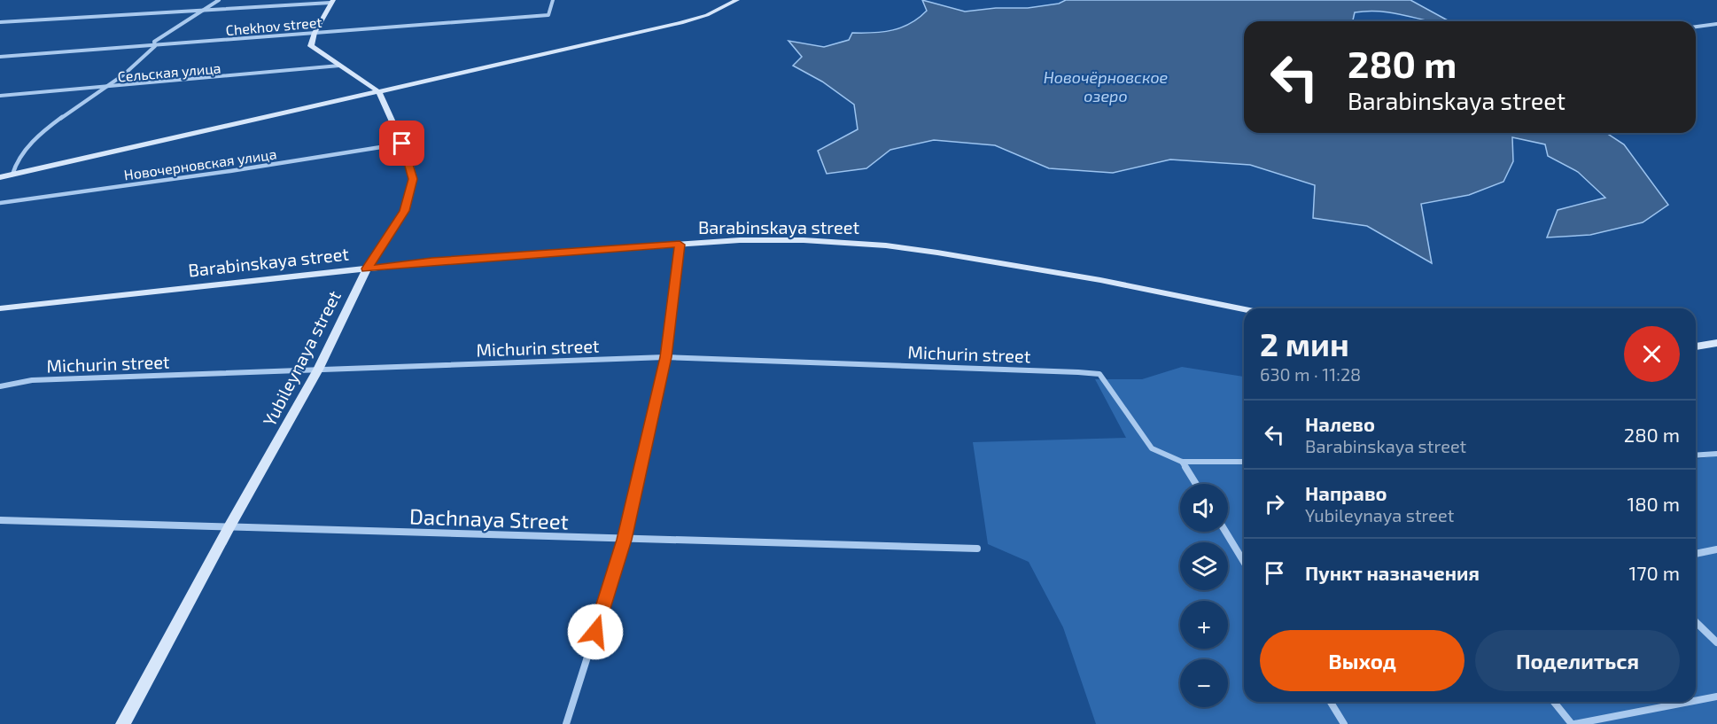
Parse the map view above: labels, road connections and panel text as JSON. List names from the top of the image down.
{
  "streets": {
    "street": [
      "Chekhov street",
      "Сельская улица",
      "Новочерновская улица",
      "Barabinskaya street",
      "Michurin street",
      "Yubileynaya street",
      "Dachnaya Street"
    ]
  },
  "crossings": [
    ["Новочерновская улица", "Yubileynaya street"],
    ["Barabinskaya street", "Yubileynaya street"],
    ["Michurin street", "Yubileynaya street"],
    ["Yubileynaya street", "Dachnaya Street"]
  ],
  "water": ["Новочёрновское озеро"],
  "page": {
    "turn": ["280 m", "Barabinskaya street"],
    "heading": ["2 мин", "630 m · 11:28"],
    "list": [
      {
        "name": "Налево",
        "note": "Barabinskaya street",
        "value": "280 m"
      },
      {
        "name": "Направо",
        "note": "Yubileynaya street",
        "value": "180 m"
      },
      {
        "name": "Пункт назначения",
        "value": "170 m"
      }
    ],
    "map_buttons": ["+", "−"],
    "buttons": ["Выход", "Поделиться"]
  }
}
